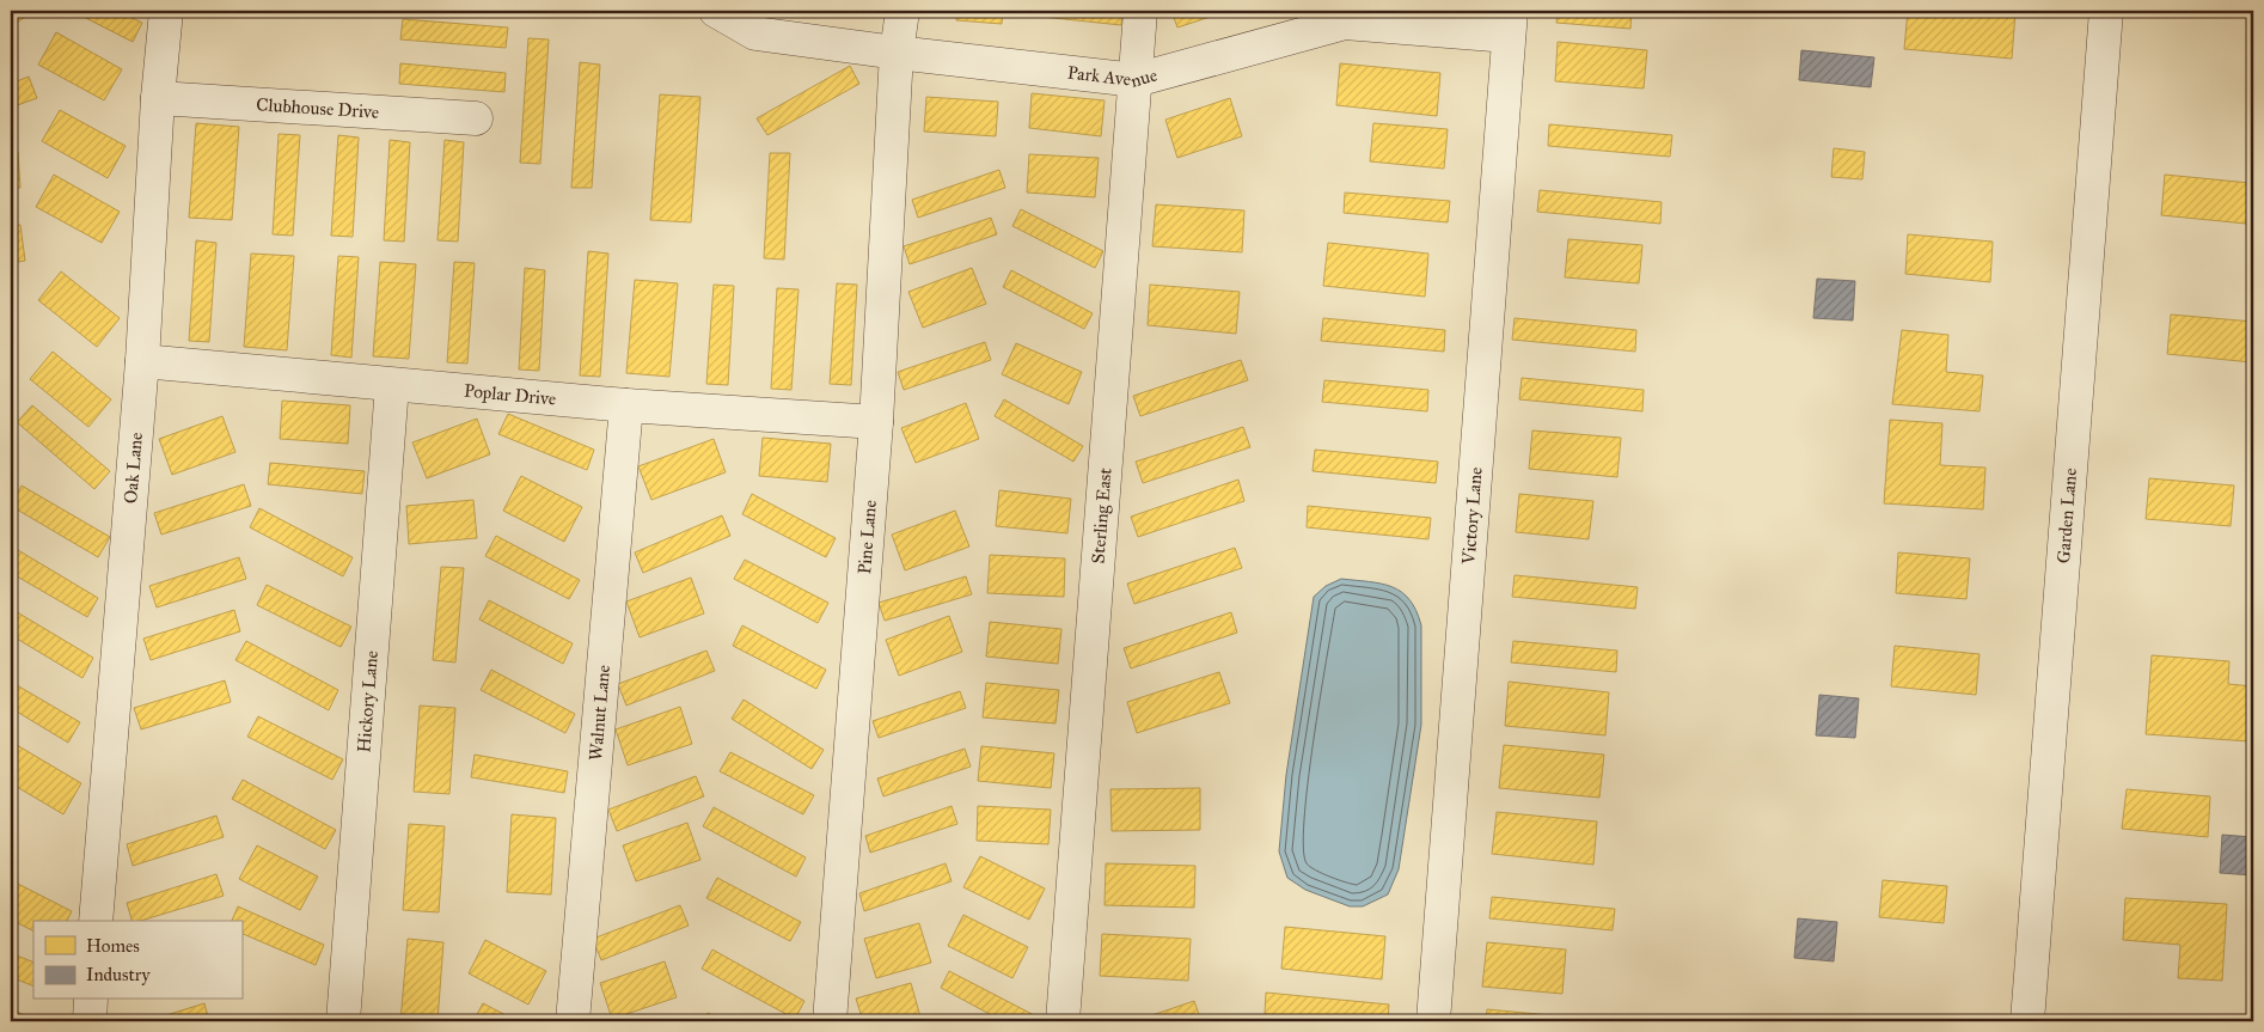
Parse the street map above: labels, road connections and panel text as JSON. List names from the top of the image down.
{
  "streets": {
    "street": [
      "Park Avenue",
      "Clubhouse Drive",
      "Poplar Drive",
      "Oak Lane",
      "Victory Lane",
      "Sterling East",
      "Garden Lane",
      "Pine Lane",
      "Hickory Lane",
      "Walnut Lane"
    ]
  },
  "crossings": [
    ["Park Avenue", "Victory Lane"],
    ["Park Avenue", "Sterling East"],
    ["Park Avenue", "Pine Lane"],
    ["Clubhouse Drive", "Oak Lane"],
    ["Poplar Drive", "Oak Lane"],
    ["Poplar Drive", "Pine Lane"],
    ["Poplar Drive", "Hickory Lane"],
    ["Poplar Drive", "Walnut Lane"]
  ],
  "legend": ["Homes", "Industry"]
}
